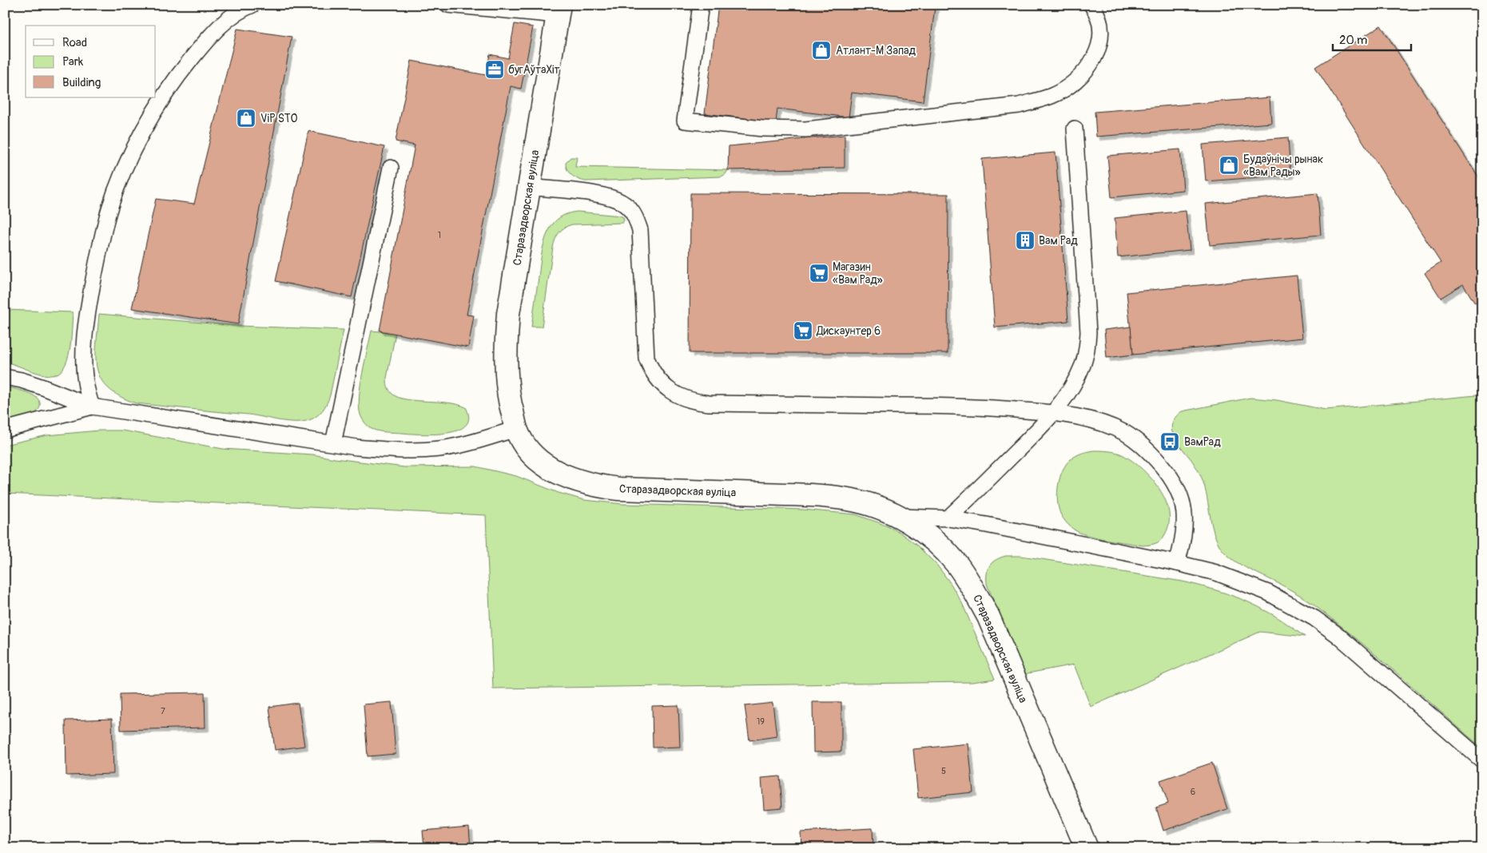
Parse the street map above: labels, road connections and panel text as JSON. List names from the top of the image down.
{
  "streets": {
    "street": ["Старазадворская вуліца"]
  },
  "places": {
    "shop": ["Атлант-М Запад", "ViP STO", "Будаўнічы рынак «Вам Рады»"],
    "office": ["бугАўтаХіт"],
    "building": ["Вам Рад"],
    "supermarket": ["Магазин «Вам Рад»", "Дискаунтер 6"],
    "bus stop": ["ВамРад"]
  },
  "house_numbers": [
    "1",
    "7",
    "19",
    "5",
    "6"
  ],
  "legend": ["Road", "Park", "Building"],
  "scale_bar": "20 m"
}
